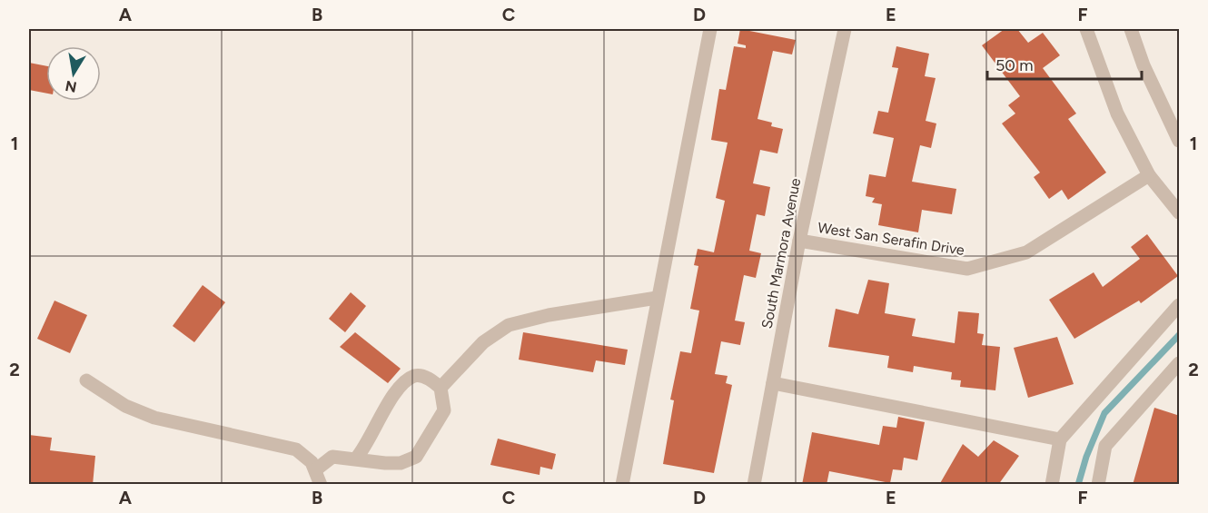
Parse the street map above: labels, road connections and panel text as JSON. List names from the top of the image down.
{
  "streets": {
    "street": ["West San Serafin Drive", "South Marmora Avenue"]
  },
  "crossings": [
    ["West San Serafin Drive", "South Marmora Avenue"]
  ],
  "scale_bar": "50 m",
  "north": "bottom",
  "grid": {
    "columns": [
      "A",
      "B",
      "C",
      "D",
      "E",
      "F"
    ],
    "rows": ["1", "2"]
  }
}
